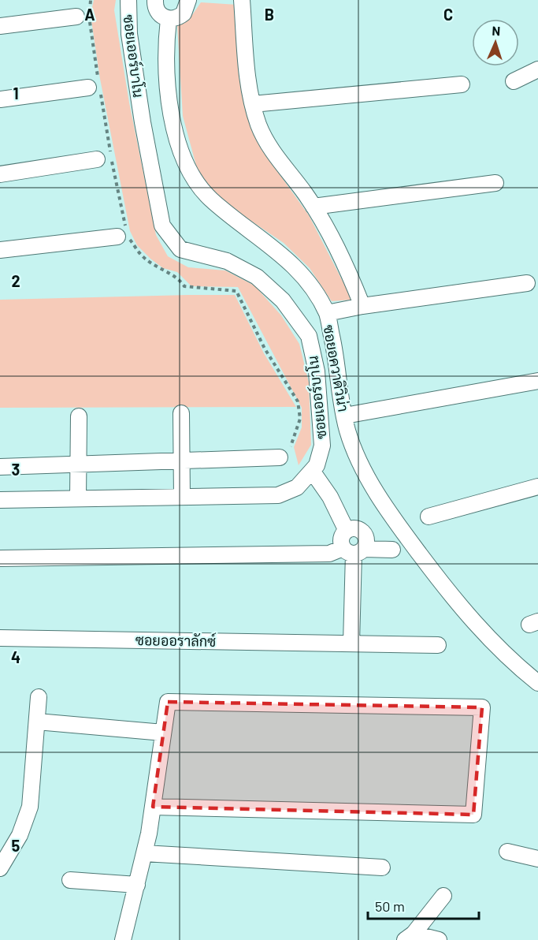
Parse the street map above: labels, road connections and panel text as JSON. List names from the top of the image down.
{
  "streets": {
    "street": ["ซอยเออร์บาโน", "ซอยอควาดิวิน่า", "ซอยออราลักซ์"]
  },
  "scale_bar": "50 m",
  "north": "top",
  "grid": {
    "columns": ["A", "B", "C"],
    "rows": [
      "1",
      "2",
      "3",
      "4",
      "5"
    ]
  }
}
